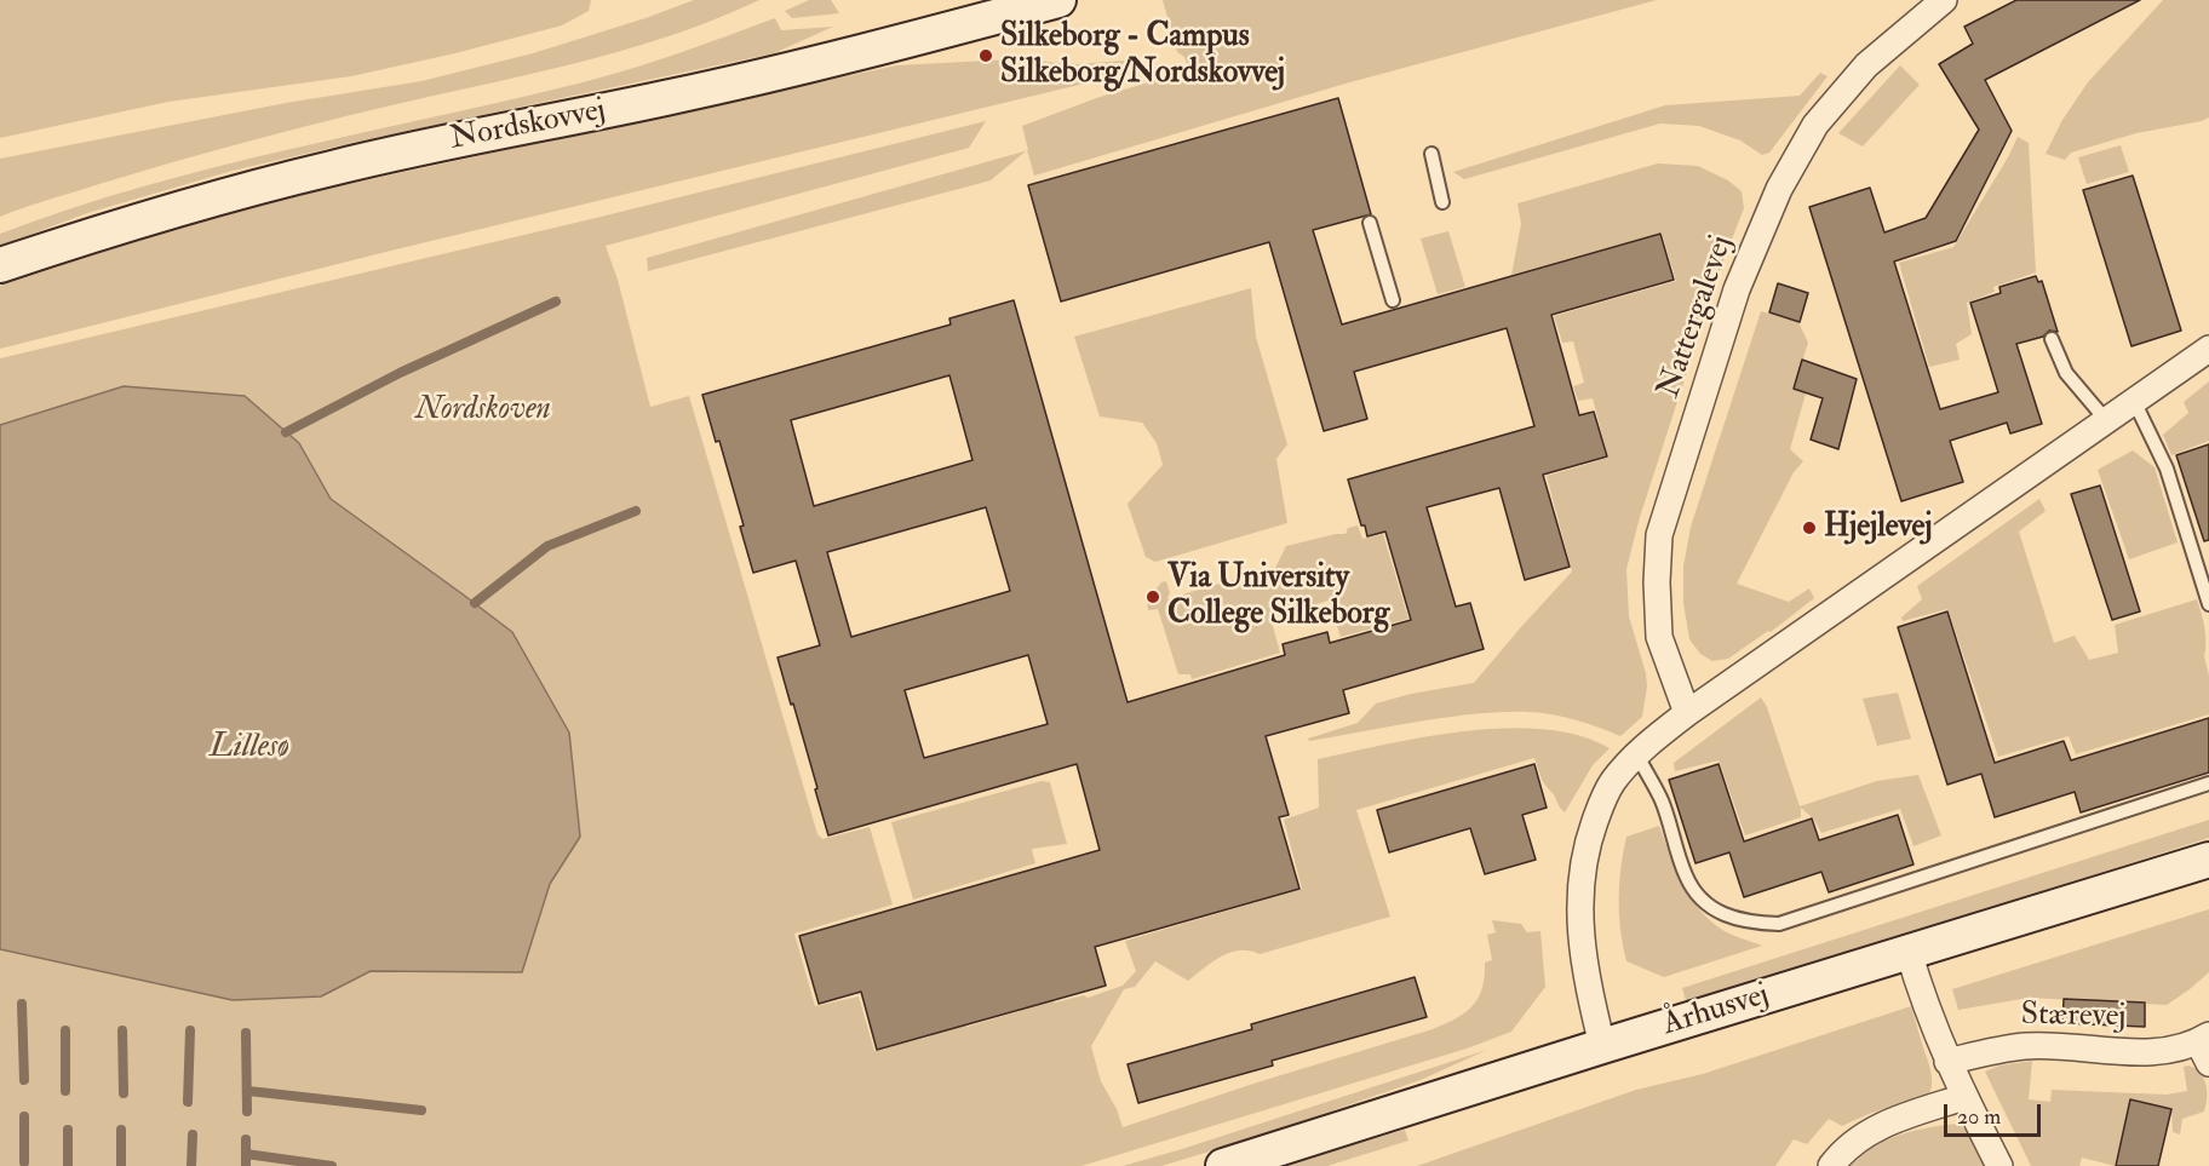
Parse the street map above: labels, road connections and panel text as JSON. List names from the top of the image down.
{
  "streets": {
    "street": [
      "Nordskovvej",
      "Nattergalevej",
      "Århusvej",
      "Stærevej"
    ]
  },
  "water": ["Lillesø"],
  "parks": ["Nordskoven"],
  "places": ["Silkeborg - Campus Silkeborg/Nordskovvej", "Hjejlevej", "Via University College Silkeborg"],
  "scale_bar": "20 m"
}
